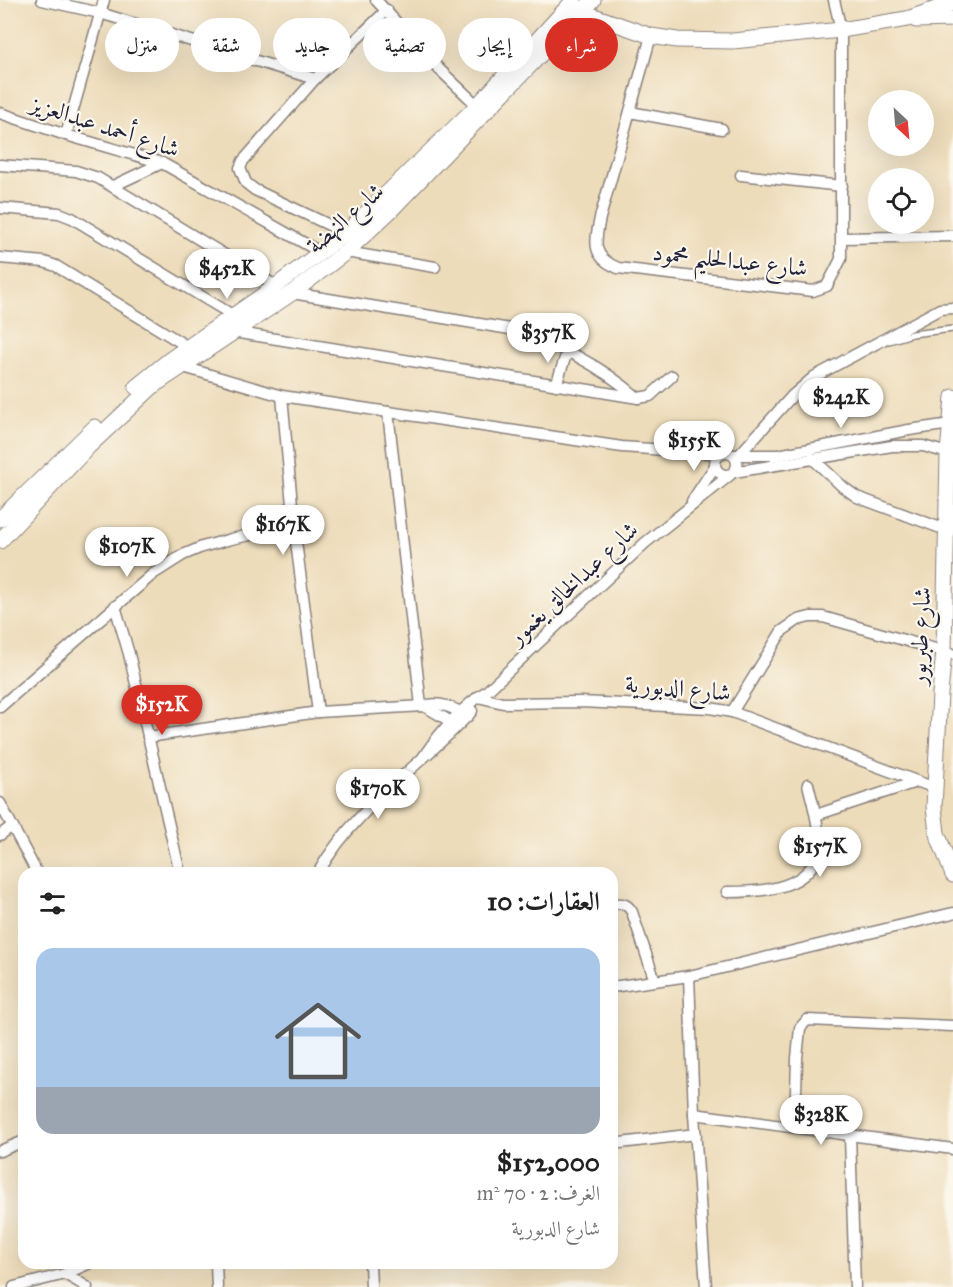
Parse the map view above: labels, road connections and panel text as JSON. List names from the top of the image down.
{
  "streets": {
    "street": [
      "شارع أحمد عبدالعزيز",
      "شارع النهضة",
      "شارع عبدالحليم محمود",
      "شارع عبدالخالق يغمور",
      "شارع طبربور",
      "شارع الدبورية"
    ]
  },
  "crossings": [
    ["شارع أحمد عبدالعزيز", "شارع النهضة"],
    ["شارع عبدالخالق يغمور", "شارع الدبورية"],
    ["شارع طبربور", "شارع الدبورية"]
  ],
  "north": "bottom right",
  "page": {
    "chip": [
      "شراء",
      "إيجار",
      "تصفية",
      "جديد",
      "شقة",
      "منزل"
    ],
    "price": [
      "$452K",
      "$357K",
      "$242K",
      "$155K",
      "$167K",
      "$107K",
      "$152K",
      "$170K",
      "$157K",
      "$328K"
    ],
    "heading": "العقارات: 10",
    "list": [
      {
        "name": "$152,000",
        "note": "الغرف: 2 · 70 m² · شارع الدبورية"
      }
    ]
  }
}
